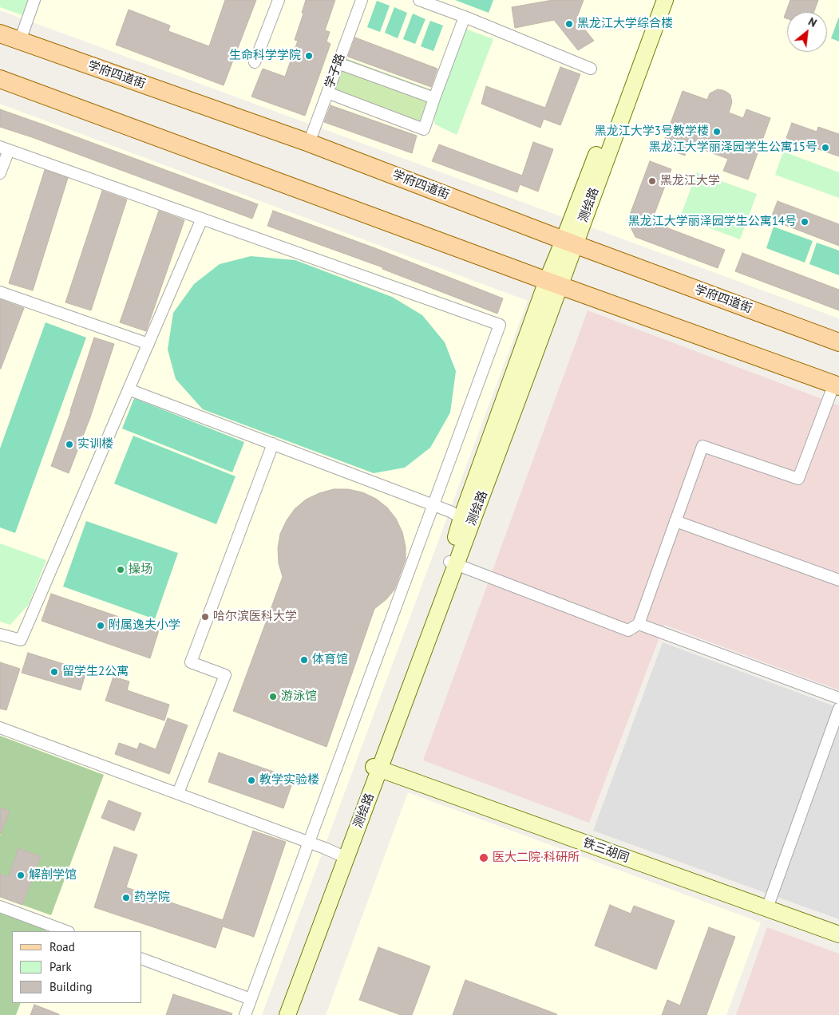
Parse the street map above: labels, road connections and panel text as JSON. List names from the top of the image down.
{
  "streets": {
    "main road": ["学府四道街", "测绘路", "铁三胡同"],
    "street": ["学子路"]
  },
  "crossings": [
    ["学子路", "学府四道街"],
    ["学府四道街", "测绘路"],
    ["测绘路", "铁三胡同"]
  ],
  "places": [
    "黑龙江大学综合楼",
    "生命科学学院",
    "黑龙江大学3号教学楼",
    "黑龙江大学丽泽园学生公寓15号",
    "黑龙江大学",
    "黑龙江大学丽泽园学生公寓14号",
    "实训楼",
    "操场",
    "哈尔滨医科大学",
    "附属逸夫小学",
    "体育馆",
    "留学生2公寓",
    "游泳馆",
    "教学实验楼",
    "医大二院·科研所",
    "解剖学馆",
    "药学院"
  ],
  "legend": ["Road", "Park", "Building"],
  "north": "top right"
}
